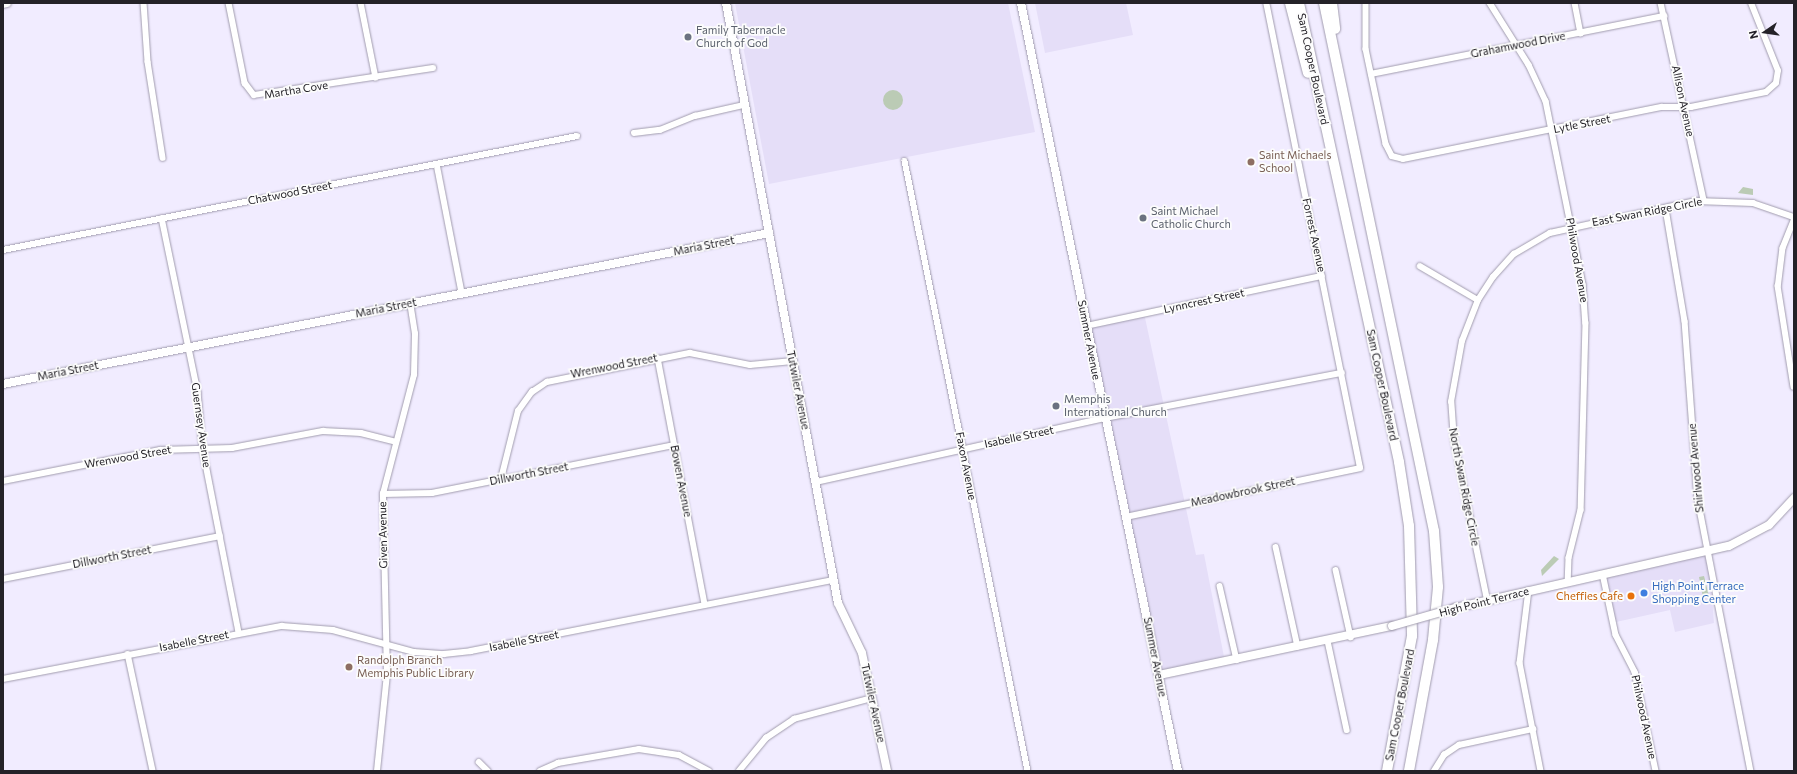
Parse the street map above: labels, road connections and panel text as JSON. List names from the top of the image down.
{
  "streets": {
    "highway": ["Sam Cooper Boulevard"],
    "street": [
      "Grahamwood Drive",
      "Martha Cove",
      "Allison Avenue",
      "Lytle Street",
      "Chatwood Street",
      "East Swan Ridge Circle",
      "Forrest Avenue",
      "Maria Street",
      "Philwood Avenue",
      "Lynncrest Street",
      "Summer Avenue",
      "Wrenwood Street",
      "Tutwiler Avenue",
      "Guernsey Avenue",
      "Isabelle Street",
      "Faxon Avenue",
      "Shirlwood Avenue",
      "Dillworth Street",
      "Bowen Avenue",
      "North Swan Ridge Circle",
      "Meadowbrook Street",
      "Given Avenue",
      "High Point Terrace"
    ]
  },
  "crossings": [
    ["Grahamwood Drive", "Allison Avenue"],
    ["Grahamwood Drive", "Lytle Street"],
    ["Grahamwood Drive", "Philwood Avenue"],
    ["Allison Avenue", "Lytle Street"],
    ["Allison Avenue", "East Swan Ridge Circle"],
    ["Lytle Street", "Philwood Avenue"],
    ["Chatwood Street", "Guernsey Avenue"],
    ["East Swan Ridge Circle", "Philwood Avenue"],
    ["East Swan Ridge Circle", "Shirlwood Avenue"],
    ["East Swan Ridge Circle", "North Swan Ridge Circle"],
    ["Forrest Avenue", "Lynncrest Street"],
    ["Forrest Avenue", "Isabelle Street"],
    ["Forrest Avenue", "Meadowbrook Street"],
    ["Maria Street", "Tutwiler Avenue"],
    ["Maria Street", "Guernsey Avenue"],
    ["Maria Street", "Given Avenue"],
    ["Philwood Avenue", "High Point Terrace"],
    ["Lynncrest Street", "Summer Avenue"],
    ["Summer Avenue", "Isabelle Street"],
    ["Summer Avenue", "Meadowbrook Street"],
    ["Summer Avenue", "High Point Terrace"],
    ["Wrenwood Street", "Tutwiler Avenue"],
    ["Wrenwood Street", "Guernsey Avenue"],
    ["Wrenwood Street", "Dillworth Street"],
    ["Wrenwood Street", "Bowen Avenue"],
    ["Wrenwood Street", "Given Avenue"],
    ["Tutwiler Avenue", "Isabelle Street"],
    ["Guernsey Avenue", "Isabelle Street"],
    ["Guernsey Avenue", "Dillworth Street"],
    ["Isabelle Street", "Faxon Avenue"],
    ["Isabelle Street", "Bowen Avenue"],
    ["Isabelle Street", "Given Avenue"],
    ["Shirlwood Avenue", "High Point Terrace"],
    ["Dillworth Street", "Bowen Avenue"],
    ["Dillworth Street", "Given Avenue"],
    ["North Swan Ridge Circle", "High Point Terrace"]
  ],
  "places": [
    "Family Tabernacle Church of God",
    "Saint Michaels School",
    "Saint Michael Catholic Church",
    "Memphis International Church",
    "High Point Terrace Shopping Center",
    "Cheffies Cafe",
    "Randolph Branch Memphis Public Library"
  ],
  "north": "left"
}
